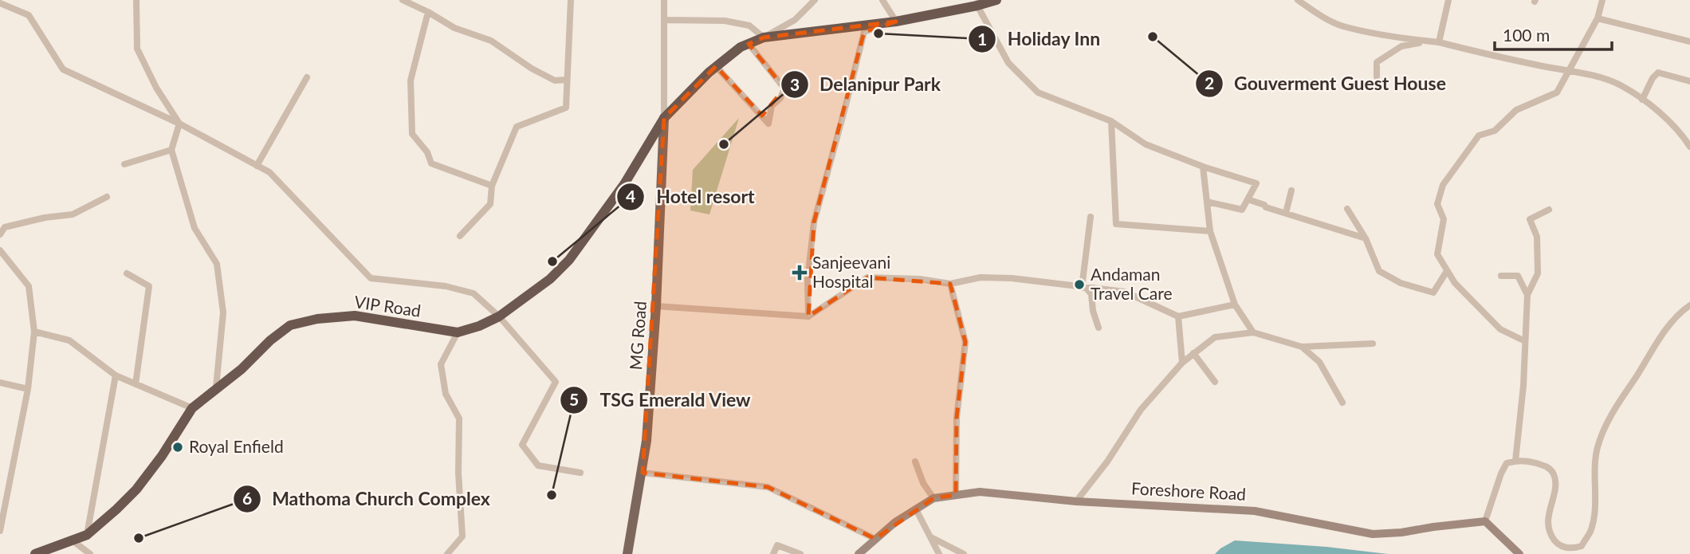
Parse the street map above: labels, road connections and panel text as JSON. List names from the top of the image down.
{
  "streets": {
    "highway": ["VIP Road"],
    "main road": ["MG Road", "Foreshore Road"]
  },
  "crossings": [
    ["VIP Road", "MG Road"]
  ],
  "places": {
    "other": [
      "Holiday Inn",
      "Gouverment Guest House",
      "Delanipur Park",
      "Hotel resort",
      "Andaman Travel Care",
      "Royal Enfield",
      "TSG Emerald View",
      "Mathoma Church Complex"
    ],
    "health": ["Sanjeevani Hospital"]
  },
  "scale_bar": "100 m"
}
